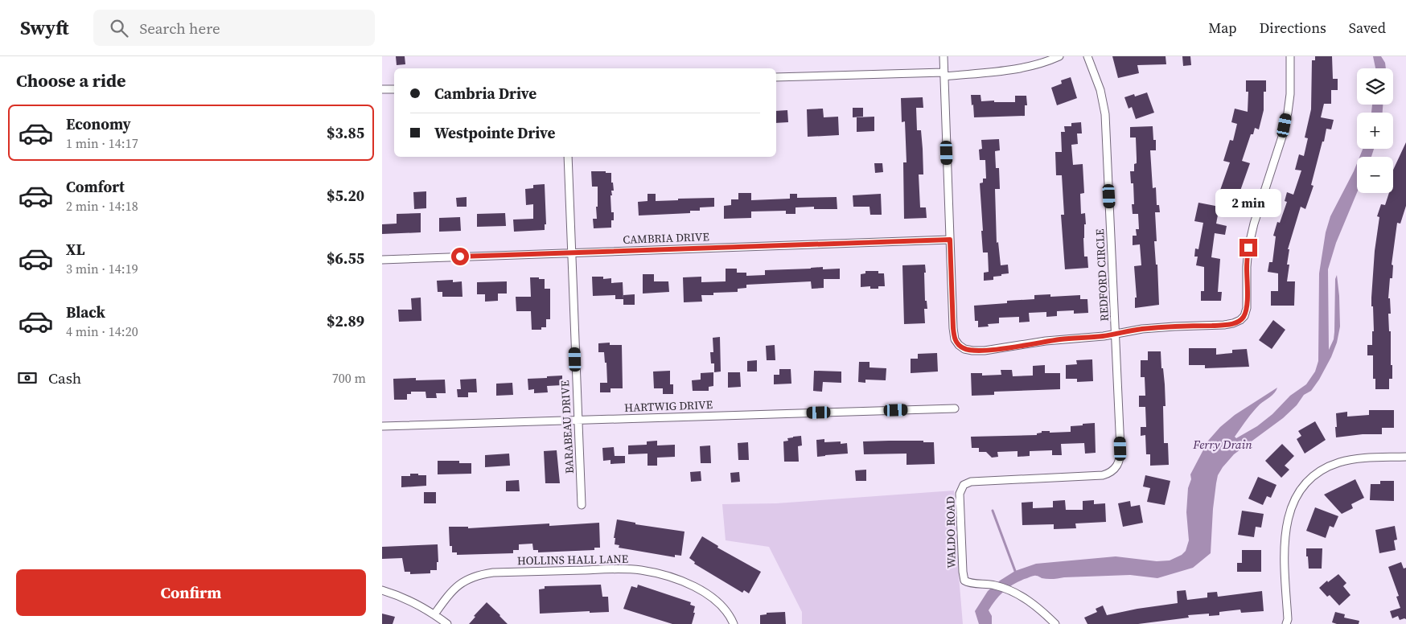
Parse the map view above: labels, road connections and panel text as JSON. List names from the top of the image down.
{
  "streets": {
    "street": [
      "CAMBRIA DRIVE",
      "REDFORD CIRCLE",
      "HARTWIG DRIVE",
      "BARABEAU DRIVE",
      "WALDO ROAD",
      "HOLLINS HALL LANE"
    ]
  },
  "crossings": [
    ["CAMBRIA DRIVE", "BARABEAU DRIVE"],
    ["REDFORD CIRCLE", "WALDO ROAD"],
    ["HARTWIG DRIVE", "BARABEAU DRIVE"]
  ],
  "water": ["Ferry Drain"],
  "page": {
    "header": "Swyft",
    "search": "Search here",
    "nav": ["Map", "Directions", "Saved"],
    "heading": "Choose a ride",
    "map_buttons": ["+", "−"],
    "banner": ["Cambria Drive", "Westpointe Drive"],
    "list": [
      {
        "name": "Economy",
        "note": "1 min · 14:17",
        "value": "$3.85"
      },
      {
        "name": "Comfort",
        "note": "2 min · 14:18",
        "value": "$5.20"
      },
      {
        "name": "XL",
        "note": "3 min · 14:19",
        "value": "$6.55"
      },
      {
        "name": "Black",
        "note": "4 min · 14:20",
        "value": "$2.89"
      }
    ],
    "bubble": "2 min",
    "pay": ["Cash", "700 m"],
    "buttons": "Confirm"
  }
}
